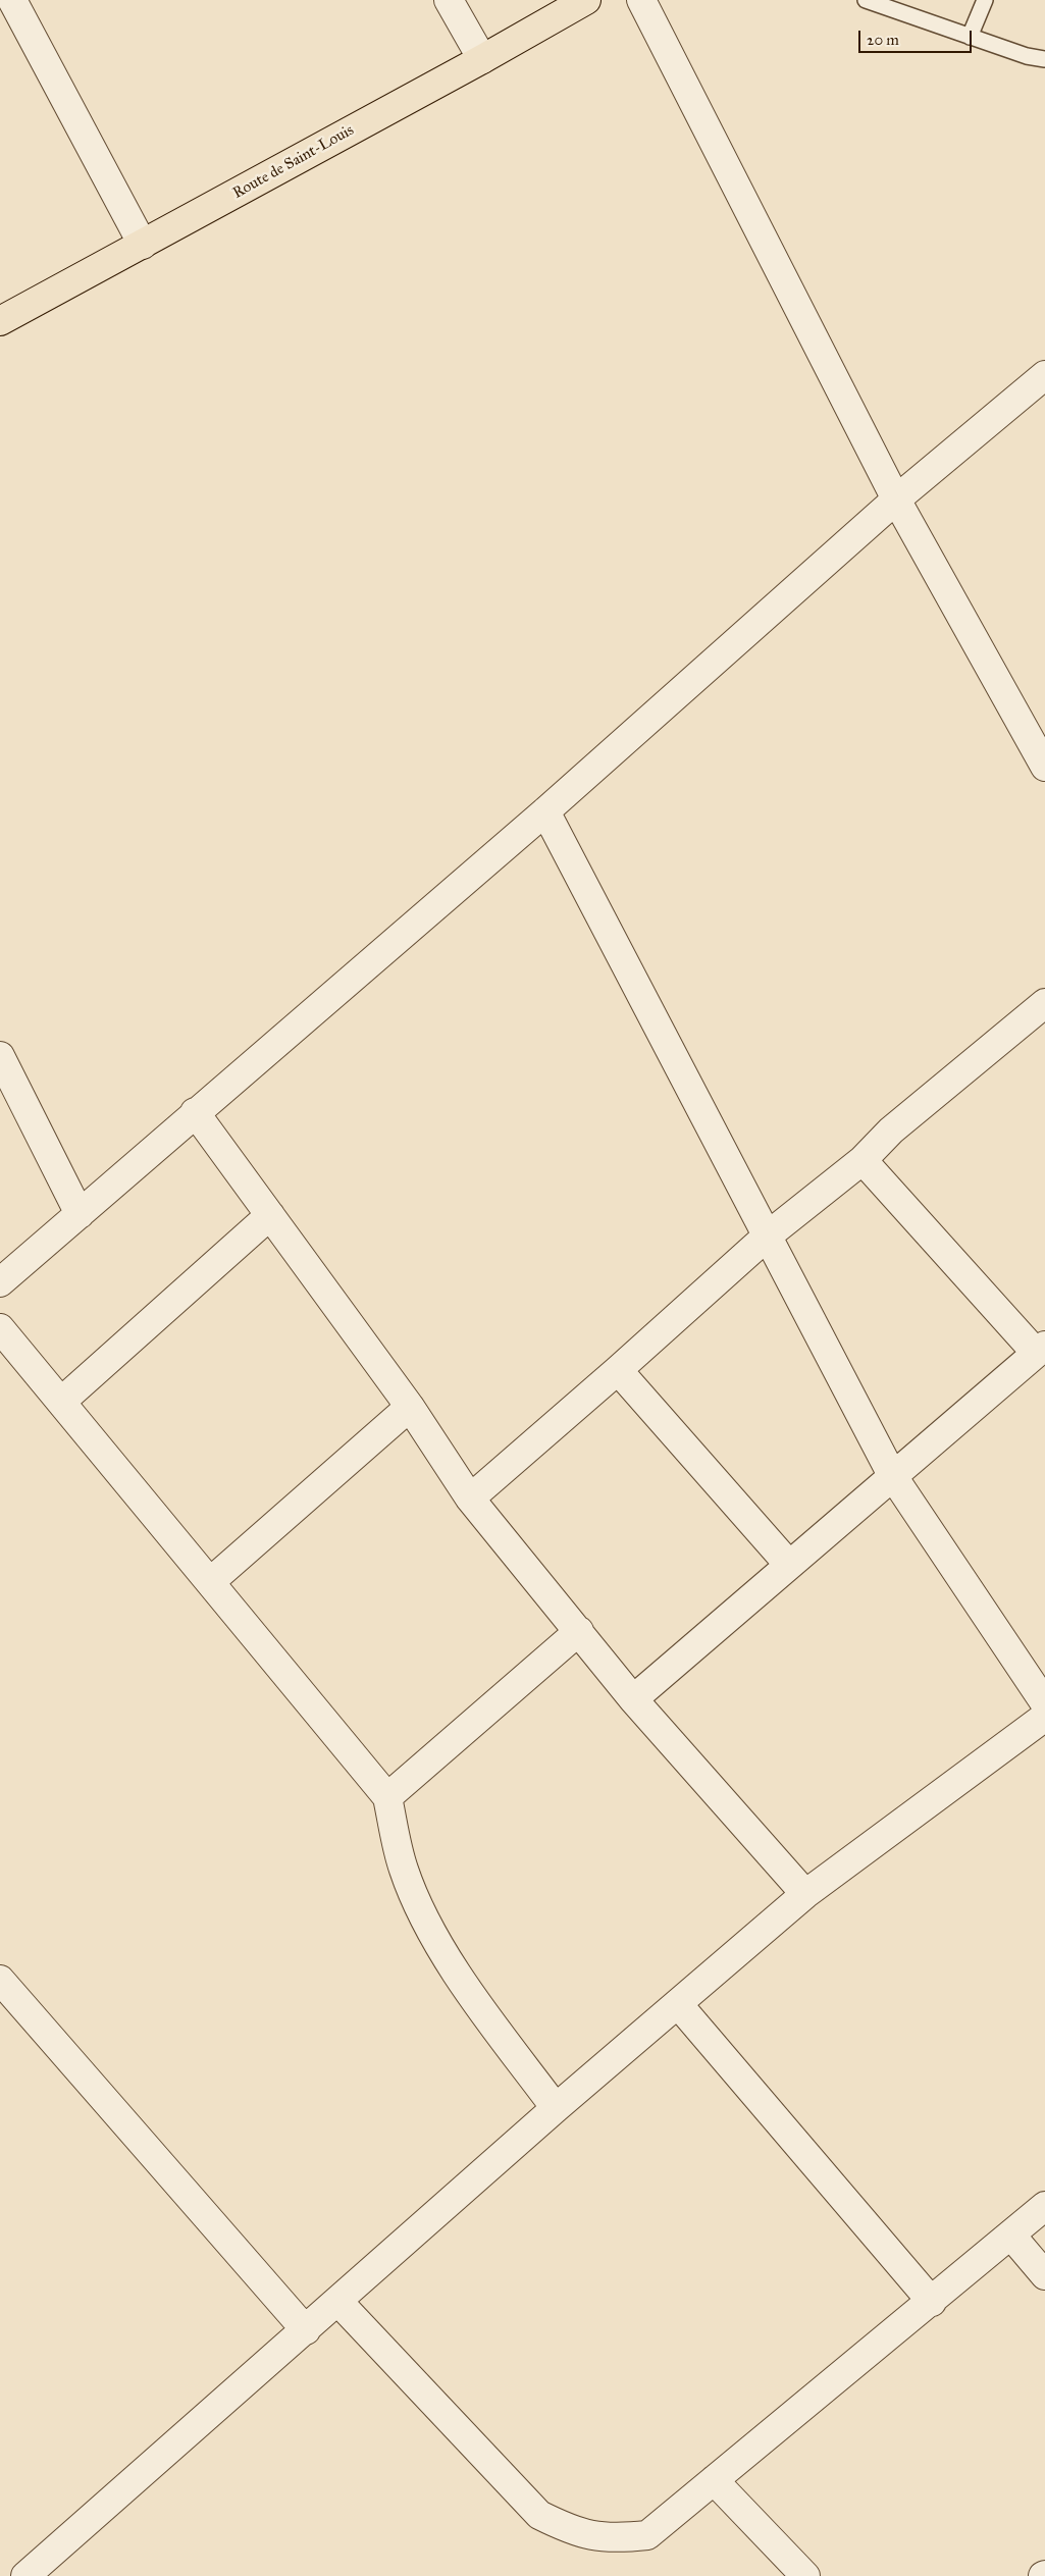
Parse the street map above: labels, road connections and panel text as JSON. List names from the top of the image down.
{
  "streets": {
    "highway": ["Route de Saint-Louis"]
  },
  "scale_bar": "20 m"
}
